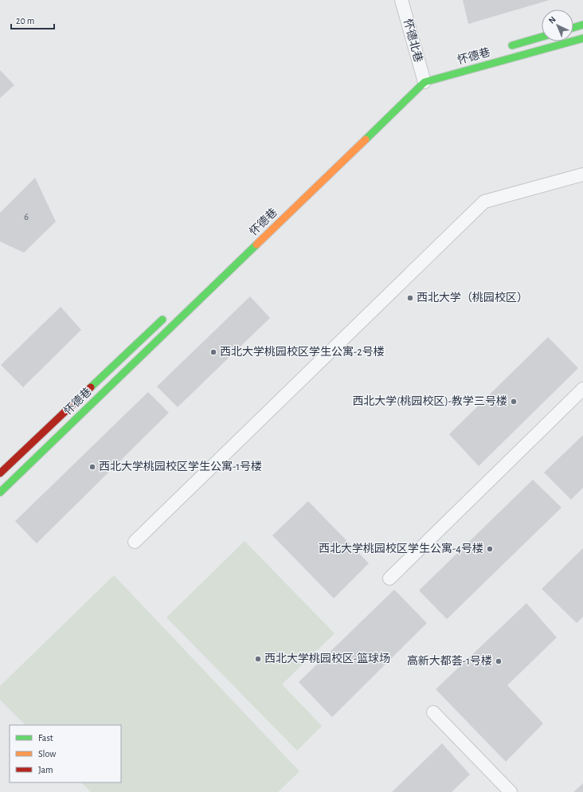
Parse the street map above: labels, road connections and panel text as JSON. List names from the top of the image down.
{
  "streets": {
    "street": ["怀德北巷", "怀德巷"]
  },
  "crossings": [
    ["怀德北巷", "怀德巷"]
  ],
  "places": [
    "西北大学（桃园校区）",
    "西北大学桃园校区学生公寓-2号楼",
    "西北大学(桃园校区)-教学三号楼",
    "西北大学桃园校区学生公寓-1号楼",
    "西北大学桃园校区学生公寓-4号楼",
    "西北大学桃园校区-篮球场",
    "高新大都荟-1号楼"
  ],
  "house_numbers": ["6"],
  "legend": ["Fast", "Slow", "Jam"],
  "scale_bar": "20 m",
  "north": "top left"
}
